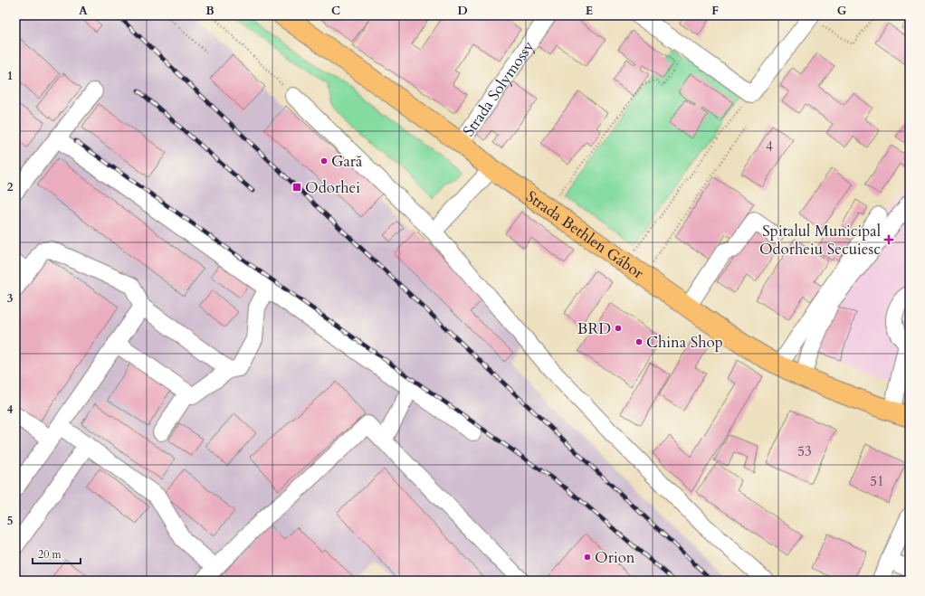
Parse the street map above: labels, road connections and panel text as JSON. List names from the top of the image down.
{
  "streets": {
    "main road": ["Strada Bethlen Gábor"],
    "street": ["Strada Solymossy"]
  },
  "crossings": [
    ["Strada Solymossy", "Strada Bethlen Gábor"]
  ],
  "places": {
    "other": [
      "Gară",
      "BRD",
      "China Shop",
      "Orion"
    ],
    "transit": ["Odorhei"],
    "health": ["Spitalul Municipal Odorheiu Secuiesc"]
  },
  "house_numbers": ["4", "53", "51"],
  "scale_bar": "20 m",
  "grid": {
    "columns": [
      "A",
      "B",
      "C",
      "D",
      "E",
      "F",
      "G"
    ],
    "rows": [
      "1",
      "2",
      "3",
      "4",
      "5"
    ]
  }
}
